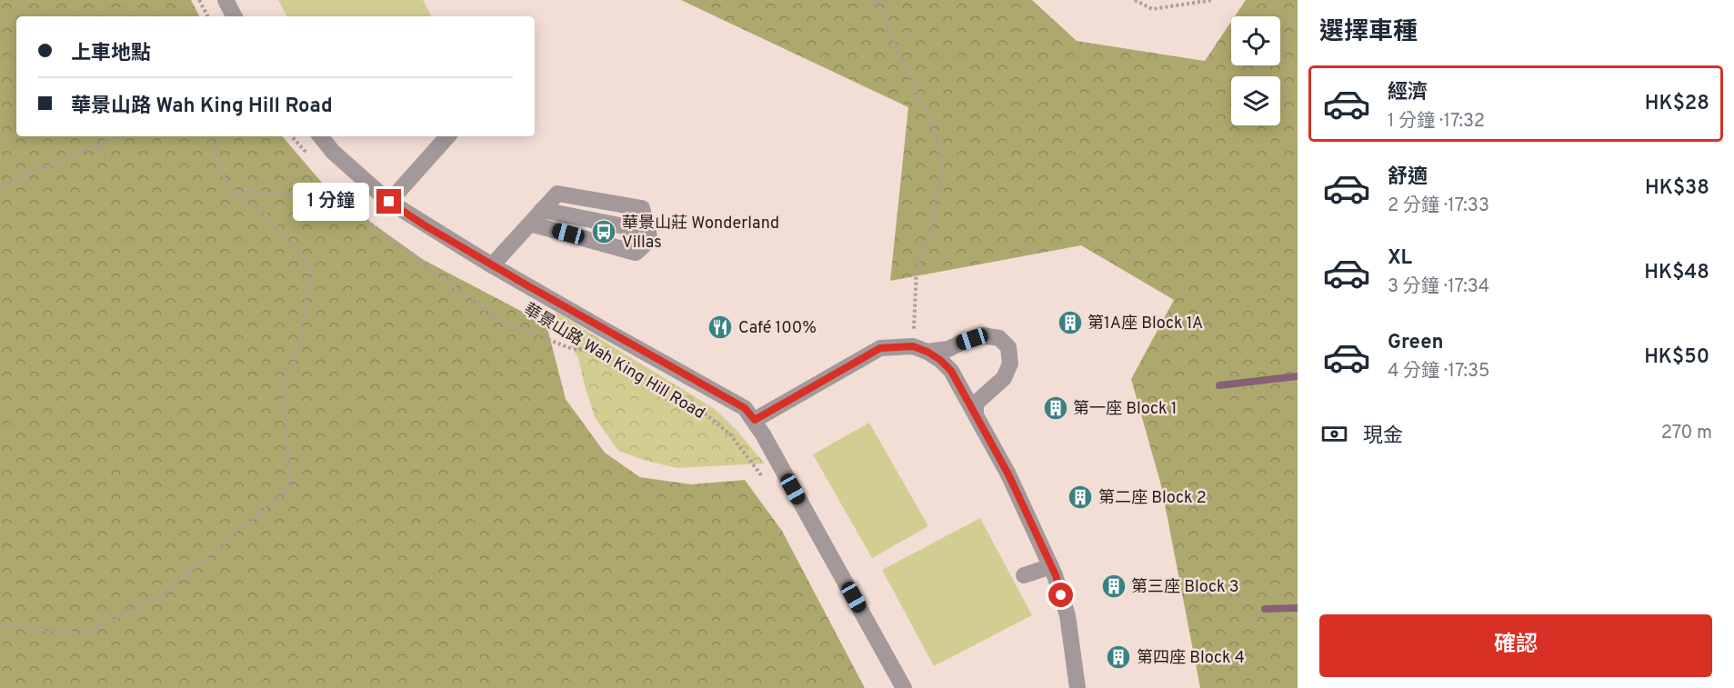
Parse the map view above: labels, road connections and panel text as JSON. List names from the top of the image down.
{
  "streets": {
    "street": ["華景山路 Wah King Hill Road"]
  },
  "places": {
    "bus stop": ["華景山莊 Wonderland Villas"],
    "building": [
      "第1A座 Block 1A",
      "第一座 Block 1",
      "第二座 Block 2",
      "第三座 Block 3",
      "第四座 Block 4"
    ],
    "restaurant": ["Café 100%"]
  },
  "page": {
    "heading": "選擇車種",
    "banner": ["上車地點", "華景山路 Wah King Hill Road"],
    "list": [
      {
        "name": "經濟",
        "note": "1 分鐘 · 17:32",
        "value": "HK$28"
      },
      {
        "name": "舒適",
        "note": "2 分鐘 · 17:33",
        "value": "HK$38"
      },
      {
        "name": "XL",
        "note": "3 分鐘 · 17:34",
        "value": "HK$48"
      },
      {
        "name": "Green",
        "note": "4 分鐘 · 17:35",
        "value": "HK$50"
      }
    ],
    "bubble": "1 分鐘",
    "pay": ["現金", "270 m"],
    "buttons": "確認"
  }
}
